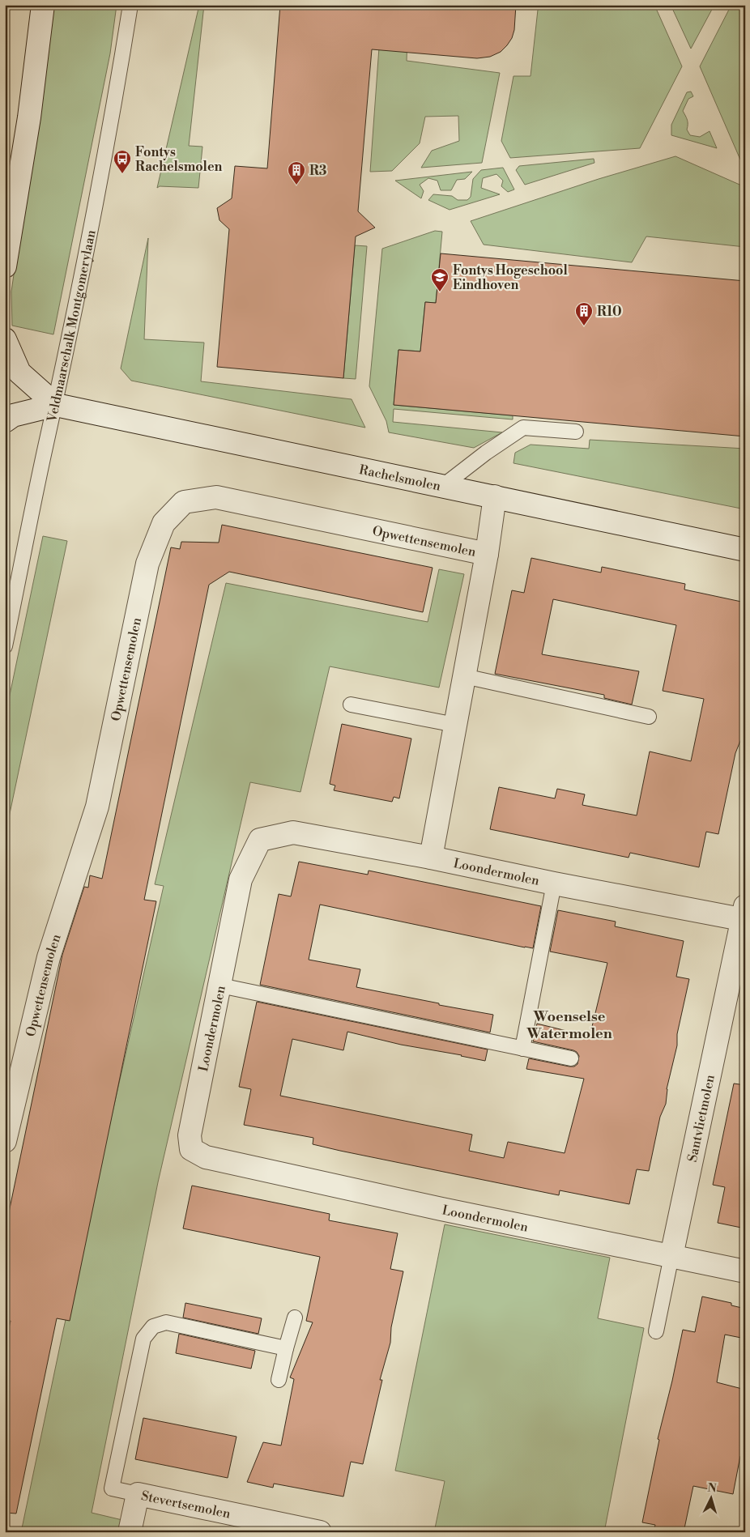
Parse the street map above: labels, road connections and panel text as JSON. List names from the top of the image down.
{
  "streets": {
    "street": [
      "Rachelsmolen",
      "Opwettensemolen",
      "Loondermolen",
      "Santvlietmolen",
      "Stevertsemolen"
    ],
    "lane": ["Veldmaarschalk Montgomerylaan"]
  },
  "crossings": [
    ["Veldmaarschalk Montgomerylaan", "Rachelsmolen"],
    ["Rachelsmolen", "Opwettensemolen"],
    ["Opwettensemolen", "Loondermolen"],
    ["Loondermolen", "Santvlietmolen"]
  ],
  "districts": ["Woenselse Watermolen"],
  "places": {
    "bus stop": ["Fontys Rachelsmolen"],
    "building": ["R3", "R10"],
    "school or university": ["Fontys Hogeschool Eindhoven"]
  },
  "north": "top"
}
